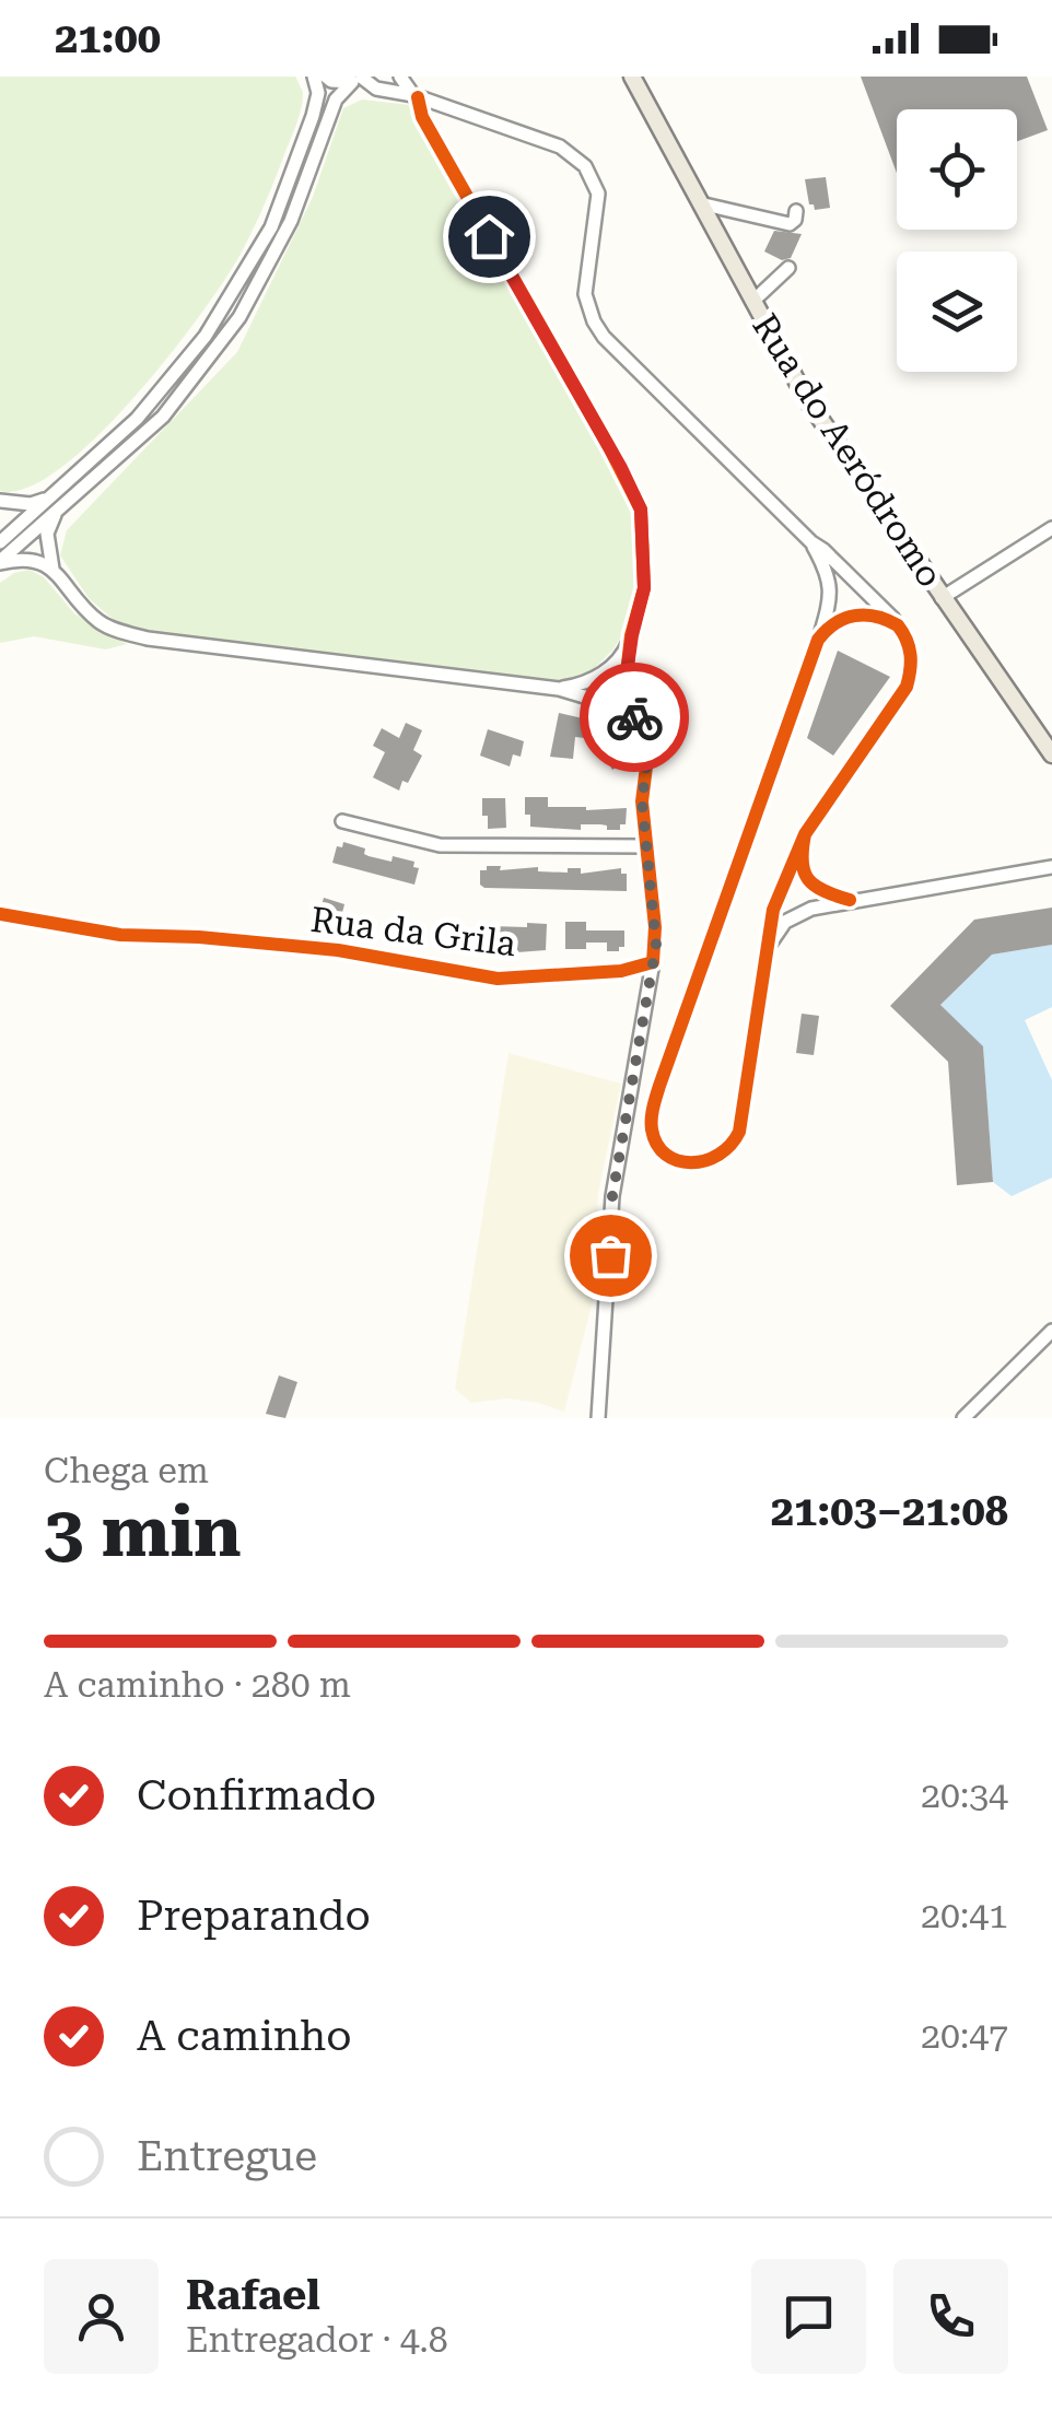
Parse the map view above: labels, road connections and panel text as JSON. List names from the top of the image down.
{
  "streets": {
    "main road": ["Rua do Aeródromo"],
    "street": ["Rua da Grila"]
  },
  "page": {
    "status": "21:00",
    "heading": ["3 min", "Chega em", "21:03–21:08"],
    "panel": ["Rafael", "Entregador · 4.8"],
    "bar": "A caminho · 280 m",
    "list": [
      ["Confirmado", "20:34"],
      ["Preparando", "20:41"],
      ["A caminho", "20:47"],
      "Entregue"
    ]
  }
}
